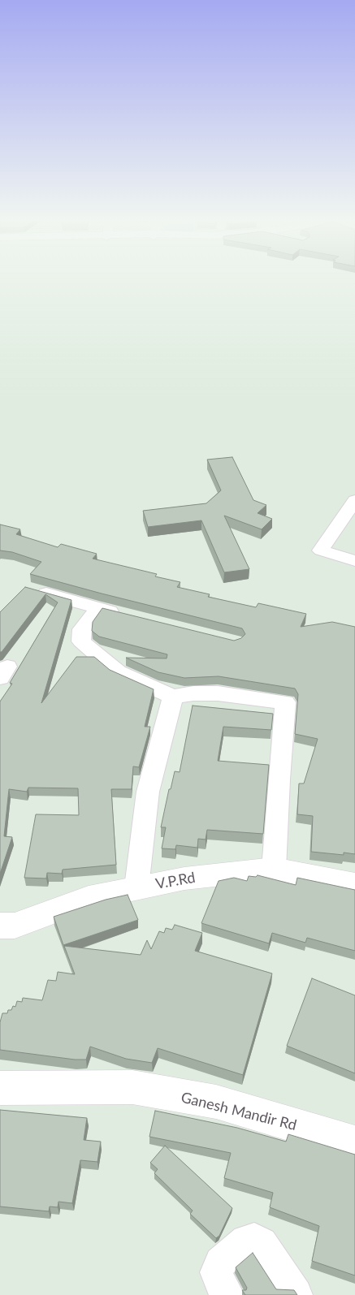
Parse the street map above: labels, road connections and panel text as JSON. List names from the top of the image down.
{
  "streets": {
    "street": ["V.P.Rd", "Ganesh Mandir Rd"]
  }
}
